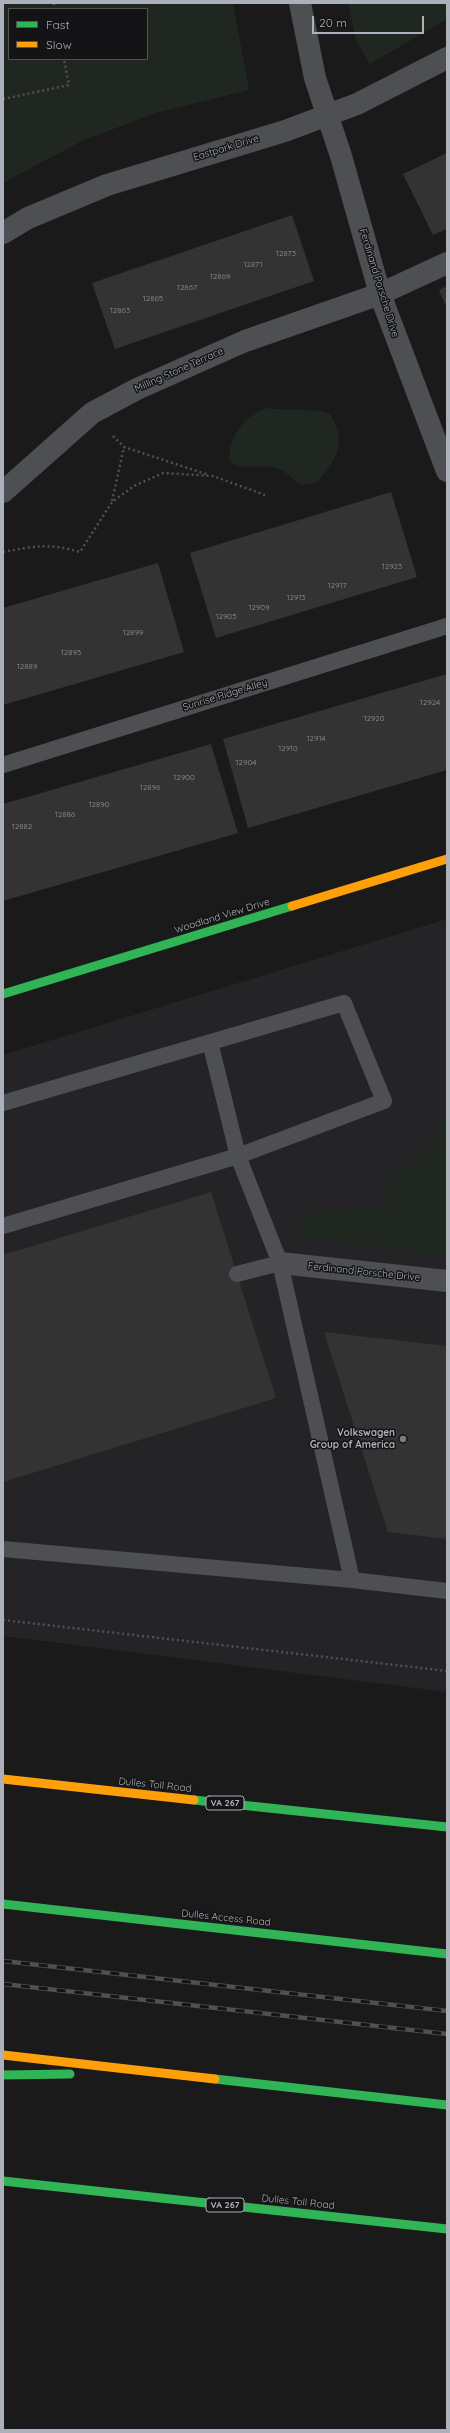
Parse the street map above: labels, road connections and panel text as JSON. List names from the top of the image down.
{
  "streets": {
    "main road": [
      "Woodland View Drive",
      "Dulles Toll Road",
      "VA 267",
      "Dulles Access Road"
    ],
    "street": ["Eastpark Drive", "Ferdinand Porsche Drive", "Milling Stone Terrace"],
    "lane": ["Sunrise Ridge Alley"]
  },
  "crossings": [
    ["Eastpark Drive", "Ferdinand Porsche Drive"],
    ["Ferdinand Porsche Drive", "Milling Stone Terrace"]
  ],
  "places": ["Volkswagen Group of America"],
  "house_numbers": [
    "12873",
    "12871",
    "12869",
    "12867",
    "12865",
    "12863",
    "12923",
    "12917",
    "12913",
    "12909",
    "12905",
    "12899",
    "12893",
    "12889",
    "12924",
    "12920",
    "12914",
    "12910",
    "12904",
    "12900",
    "12896",
    "12890",
    "12886",
    "12882"
  ],
  "legend": ["Fast", "Slow"],
  "scale_bar": "20 m"
}
